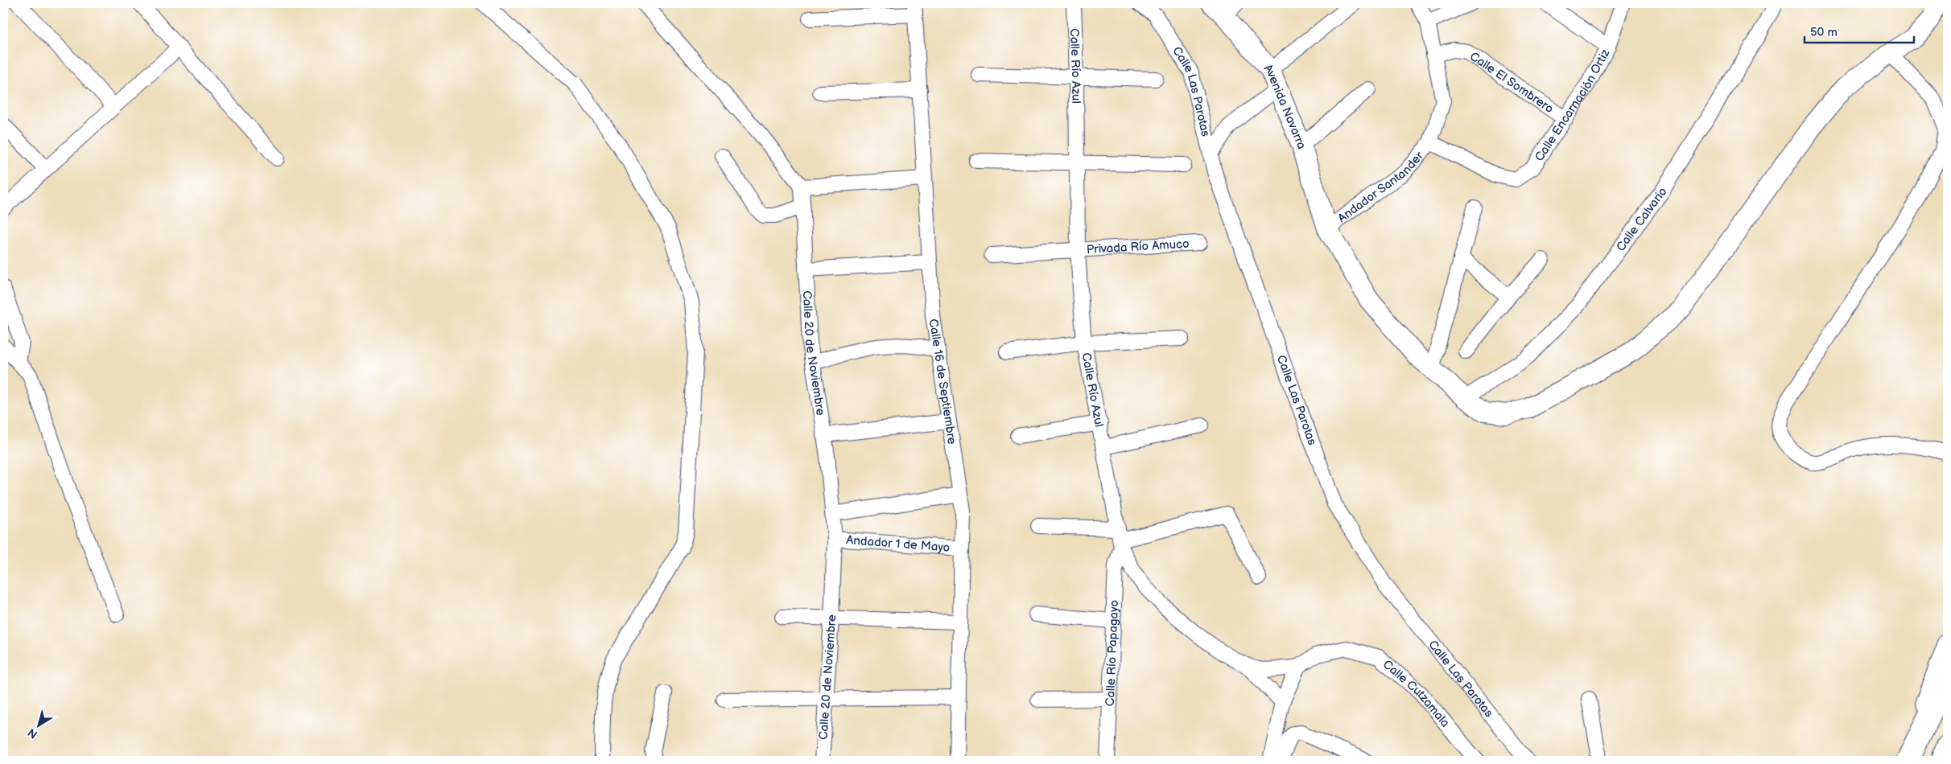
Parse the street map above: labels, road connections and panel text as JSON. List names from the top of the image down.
{
  "streets": {
    "street": [
      "Calle Río Azul",
      "Calle El Sombrero",
      "Calle Las Parotas",
      "Calle Encarnación Ortiz",
      "Avenida Navarra",
      "Andador Santander",
      "Calle Calvario",
      "Privada Río Amuco",
      "Calle 20 de Noviembre",
      "Calle 16 de Septiembre",
      "Andador 1 de Mayo",
      "Calle Río Papagayo",
      "Calle Cutzamala"
    ]
  },
  "crossings": [
    ["Calle Río Azul", "Privada Río Amuco"],
    ["Calle Río Azul", "Calle Río Papagayo"],
    ["Calle Río Azul", "Calle Cutzamala"],
    ["Calle El Sombrero", "Calle Encarnación Ortiz"],
    ["Calle Encarnación Ortiz", "Andador Santander"],
    ["Avenida Navarra", "Andador Santander"],
    ["Avenida Navarra", "Calle Calvario"],
    ["Calle 20 de Noviembre", "Andador 1 de Mayo"],
    ["Calle 16 de Septiembre", "Andador 1 de Mayo"]
  ],
  "scale_bar": "50 m",
  "north": "bottom left"
}
